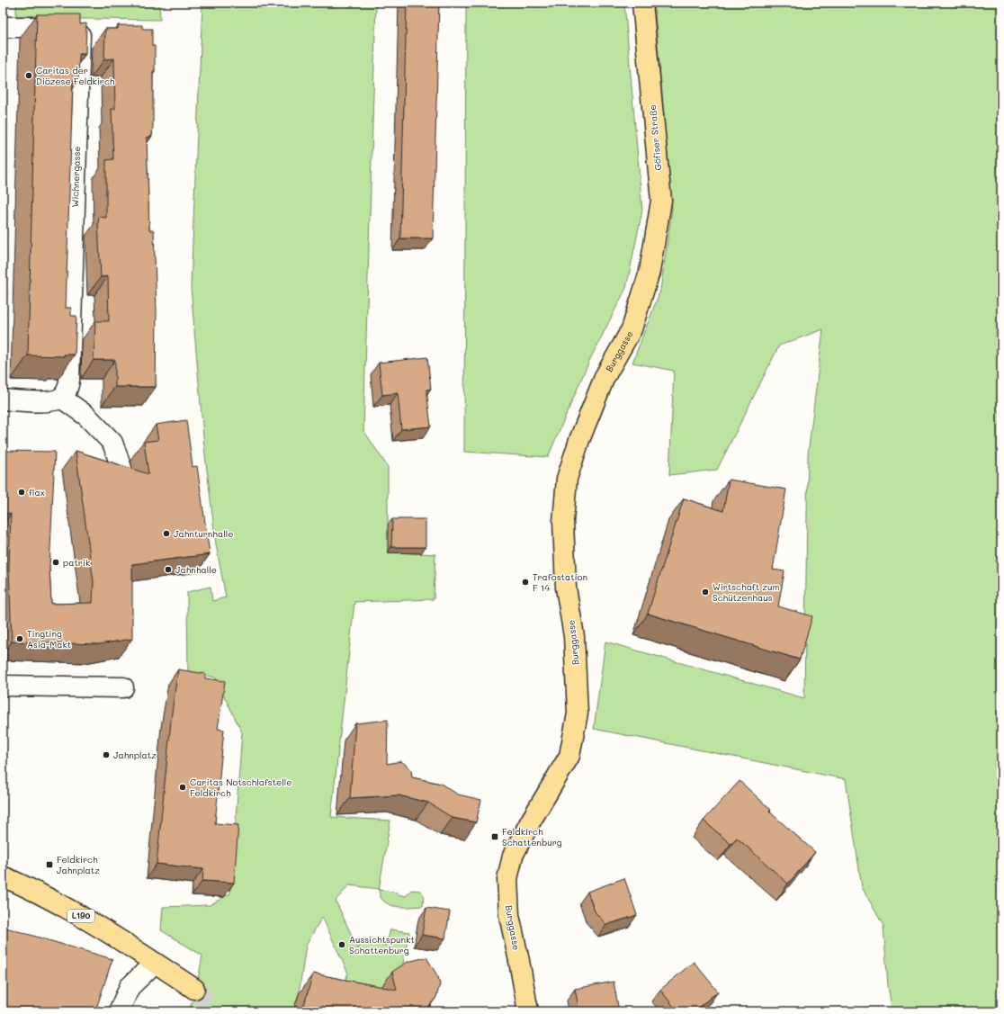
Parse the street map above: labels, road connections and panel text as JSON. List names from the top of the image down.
{
  "streets": {
    "main road": ["Göfiser Straße", "Burggasse", "L190"],
    "street": ["Wichnergasse"]
  },
  "crossings": [
    ["Göfiser Straße", "Burggasse"]
  ],
  "places": {
    "other": [
      "Caritas der Diözese Feldkirch",
      "flax",
      "Jahnturnhalle",
      "patrik",
      "Jahnhalle",
      "Trafostation F 14",
      "Wirtschaft zum Schützenhaus",
      "Tingting Asia-Makt",
      "Jahnplatz",
      "Caritas Notschlafstelle Feldkirch",
      "Aussichtspunkt Schattenburg"
    ],
    "transit": ["Feldkirch Schattenburg", "Feldkirch Jahnplatz"]
  }
}
